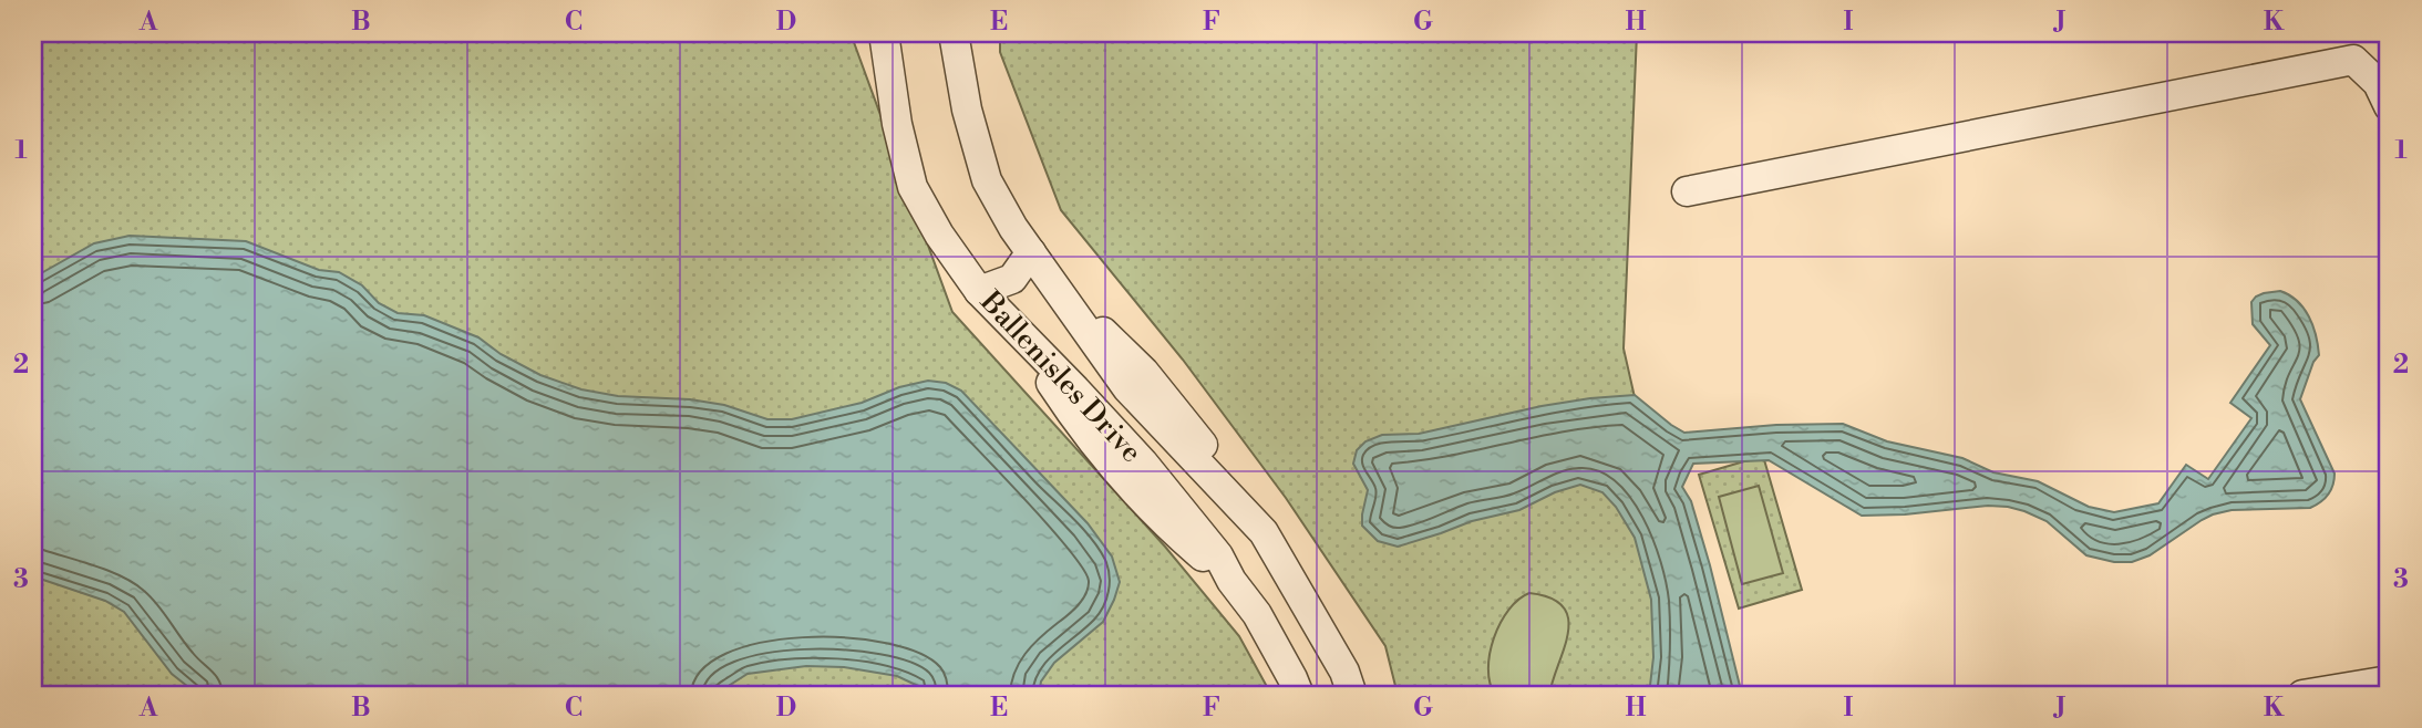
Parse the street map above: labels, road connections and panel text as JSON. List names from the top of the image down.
{
  "streets": {
    "street": ["Ballenisles Drive"]
  },
  "grid": {
    "columns": [
      "A",
      "B",
      "C",
      "D",
      "E",
      "F",
      "G",
      "H",
      "I",
      "J",
      "K"
    ],
    "rows": ["1", "2", "3"]
  }
}
